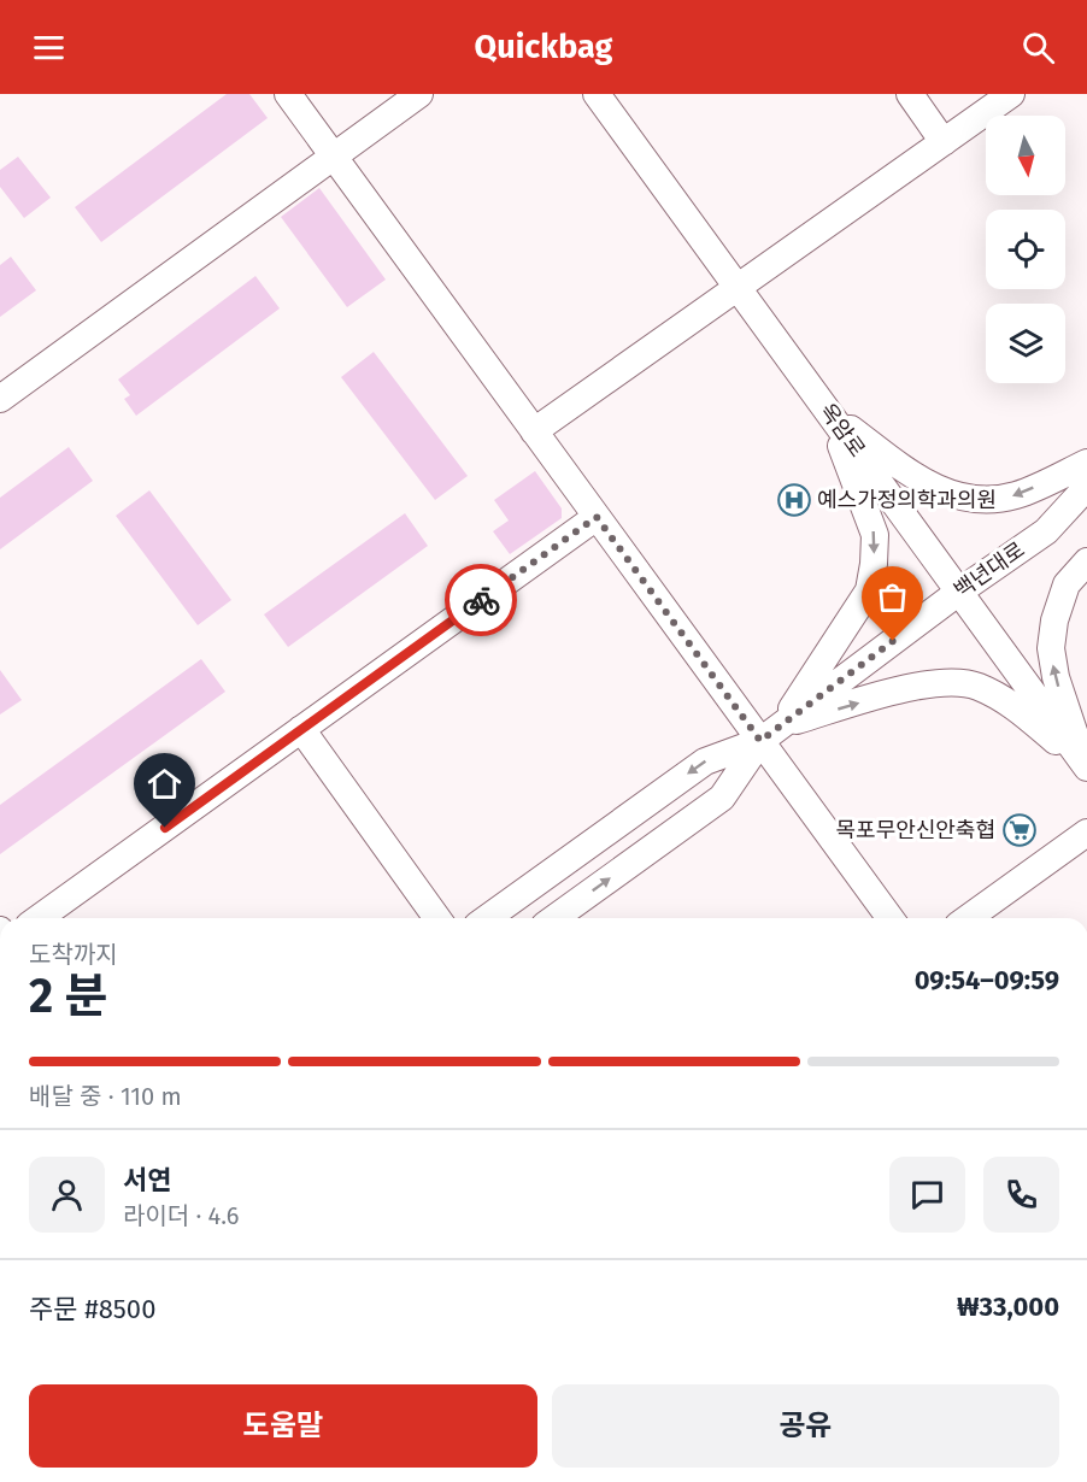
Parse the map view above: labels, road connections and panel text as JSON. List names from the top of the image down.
{
  "streets": {
    "street": ["옥암로", "백년대로"]
  },
  "crossings": [
    ["옥암로", "백년대로"]
  ],
  "places": {
    "hospital": ["예스가정의학과의원"],
    "supermarket": ["목포무안신안축협"]
  },
  "north": "bottom",
  "page": {
    "header": "Quickbag",
    "heading": ["2 분", "도착까지", "09:54–09:59"],
    "panel": [
      "서연",
      "라이더 · 4.6",
      "주문 #8500",
      "₩33,000"
    ],
    "bar": "배달 중 · 110 m",
    "buttons": ["도움말", "공유"]
  }
}
